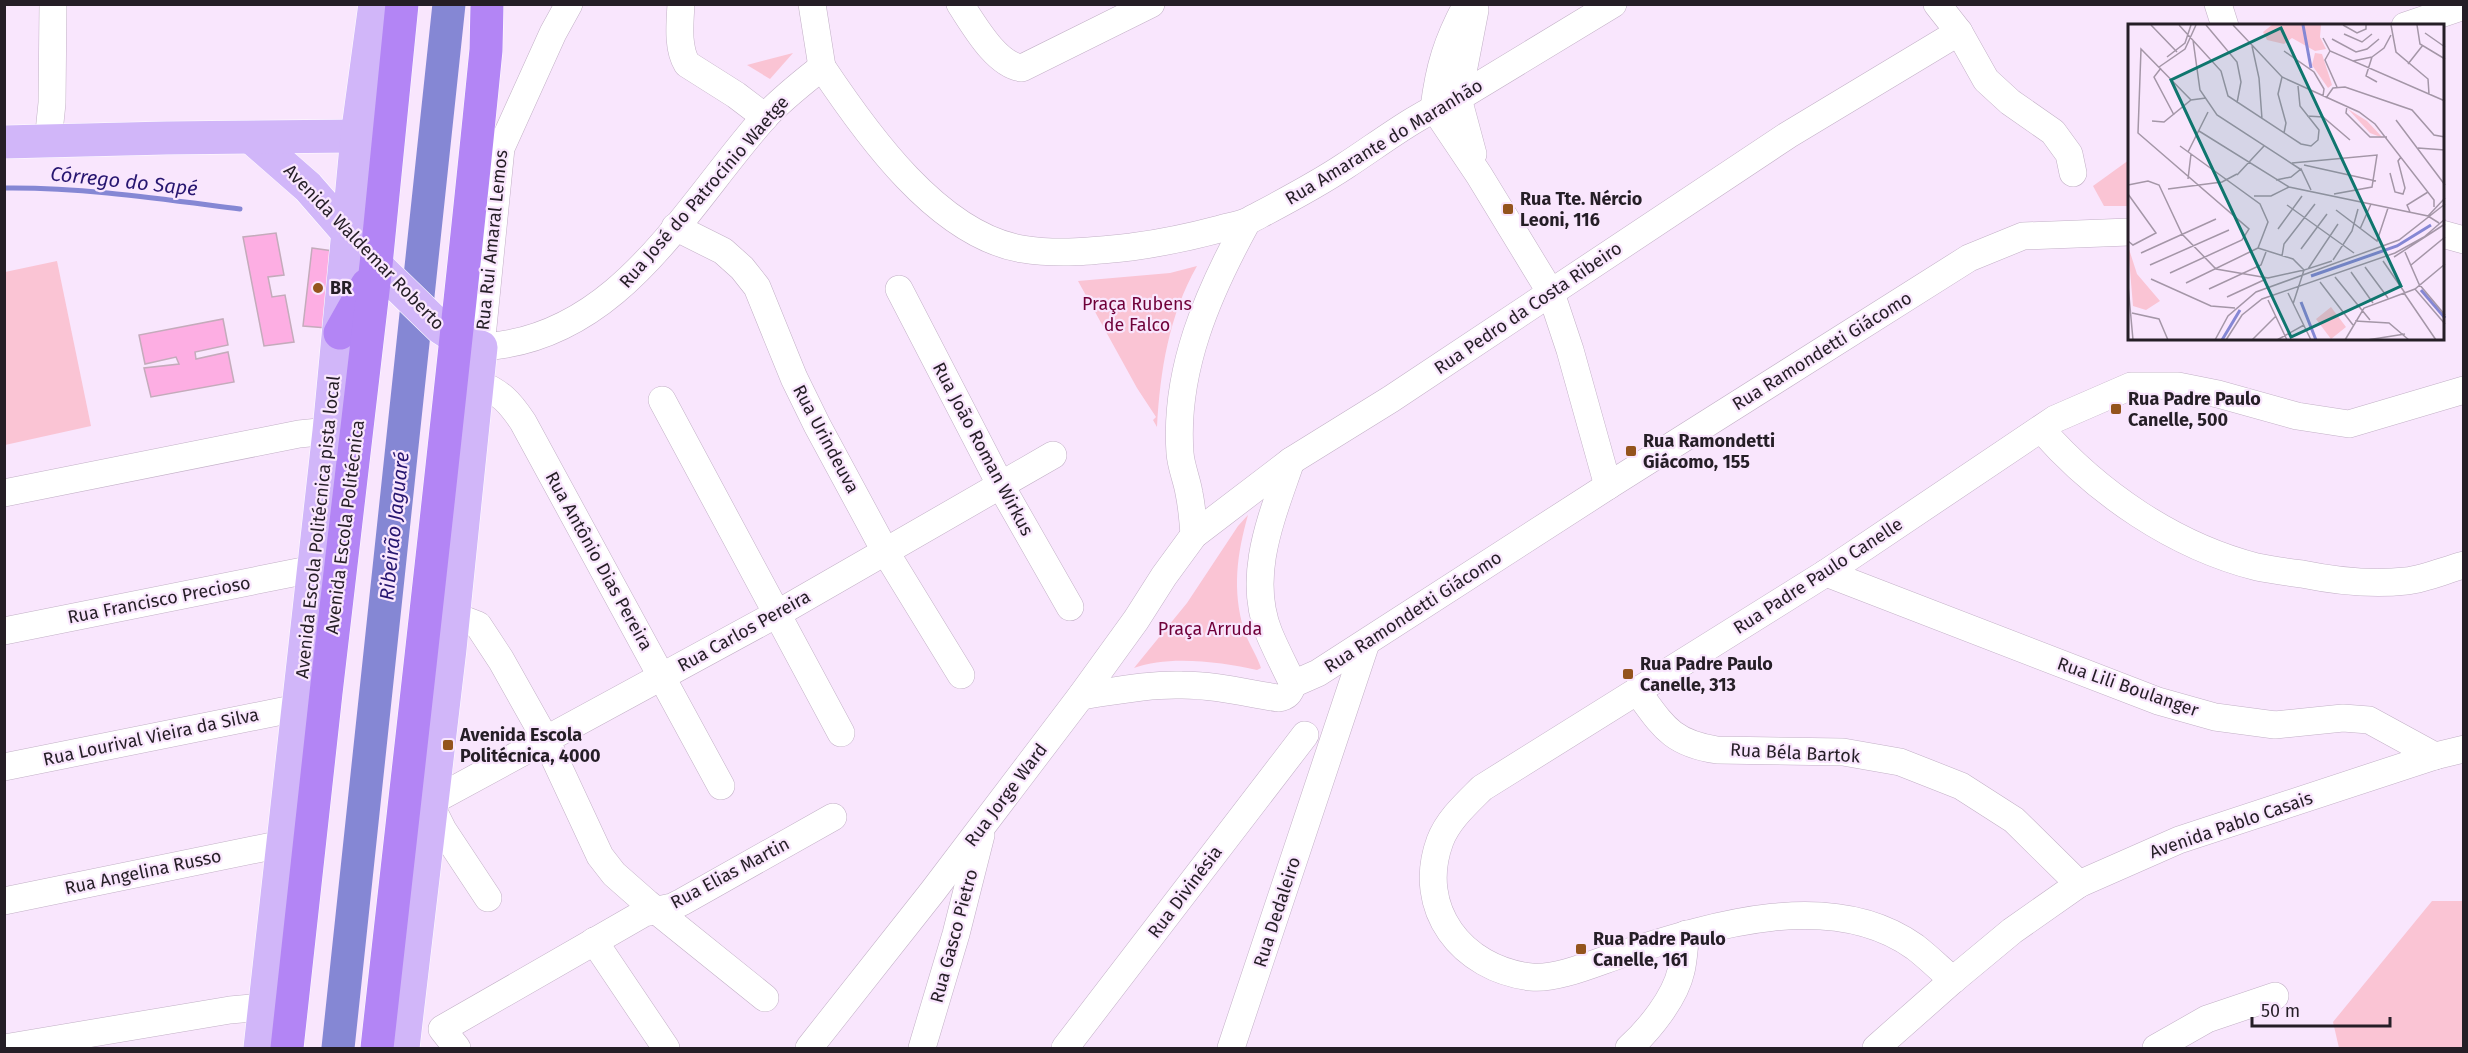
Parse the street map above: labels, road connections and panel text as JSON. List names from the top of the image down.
{
  "streets": {
    "highway": ["Avenida Escola Politécnica"],
    "main road": ["Avenida Waldemar Roberto", "Avenida Escola Politécnica pista local"],
    "street": [
      "Rua Amarante do Maranhão",
      "Rua José do Patrocínio Waetge",
      "Rua Rui Amaral Lemos",
      "Rua Pedro da Costa Ribeiro",
      "Rua Ramondetti Giácomo",
      "Rua Urindeuva",
      "Rua João Roman Wirkus",
      "Rua Antônio Dias Pereira",
      "Rua Padre Paulo Canelle",
      "Rua Francisco Precioso",
      "Rua Carlos Pereira",
      "Rua Lili Boulanger",
      "Rua Lourival Vieira da Silva",
      "Rua Béla Bartok",
      "Rua Jorge Ward",
      "Avenida Pablo Casais",
      "Rua Angelina Russo",
      "Rua Elias Martin",
      "Rua Divinésia",
      "Rua Dedaleiro",
      "Rua Gasco Pietro"
    ]
  },
  "crossings": [
    ["Rua José do Patrocínio Waetge", "Rua Rui Amaral Lemos"],
    ["Rua José do Patrocínio Waetge", "Avenida Waldemar Roberto"],
    ["Rua José do Patrocínio Waetge", "Rua Urindeuva"],
    ["Rua Rui Amaral Lemos", "Avenida Waldemar Roberto"],
    ["Avenida Waldemar Roberto", "Avenida Escola Politécnica pista local"],
    ["Avenida Waldemar Roberto", "Avenida Escola Politécnica"],
    ["Rua Pedro da Costa Ribeiro", "Rua Jorge Ward"],
    ["Rua Ramondetti Giácomo", "Rua Dedaleiro"],
    ["Rua Urindeuva", "Rua Carlos Pereira"],
    ["Rua João Roman Wirkus", "Rua Carlos Pereira"],
    ["Avenida Escola Politécnica pista local", "Rua Francisco Precioso"],
    ["Avenida Escola Politécnica pista local", "Rua Lourival Vieira da Silva"],
    ["Avenida Escola Politécnica pista local", "Rua Angelina Russo"],
    ["Rua Antônio Dias Pereira", "Rua Carlos Pereira"],
    ["Rua Padre Paulo Canelle", "Rua Lili Boulanger"],
    ["Rua Padre Paulo Canelle", "Rua Béla Bartok"],
    ["Rua Padre Paulo Canelle", "Avenida Pablo Casais"],
    ["Rua Lili Boulanger", "Avenida Pablo Casais"],
    ["Rua Béla Bartok", "Avenida Pablo Casais"],
    ["Rua Jorge Ward", "Rua Gasco Pietro"]
  ],
  "water": ["Córrego do Sapé", "Ribeirão Jaguaré"],
  "parks": ["Praça Rubens de Falco", "Praça Arruda"],
  "places": {
    "transit": [
      "Rua Tte. Nércio Leoni, 116",
      "Rua Padre Paulo Canelle, 500",
      "Rua Ramondetti Giácomo, 155",
      "Rua Padre Paulo Canelle, 313",
      "Avenida Escola Politécnica, 4000",
      "Rua Padre Paulo Canelle, 161"
    ],
    "other": ["BR"]
  },
  "scale_bar": "50 m"
}
